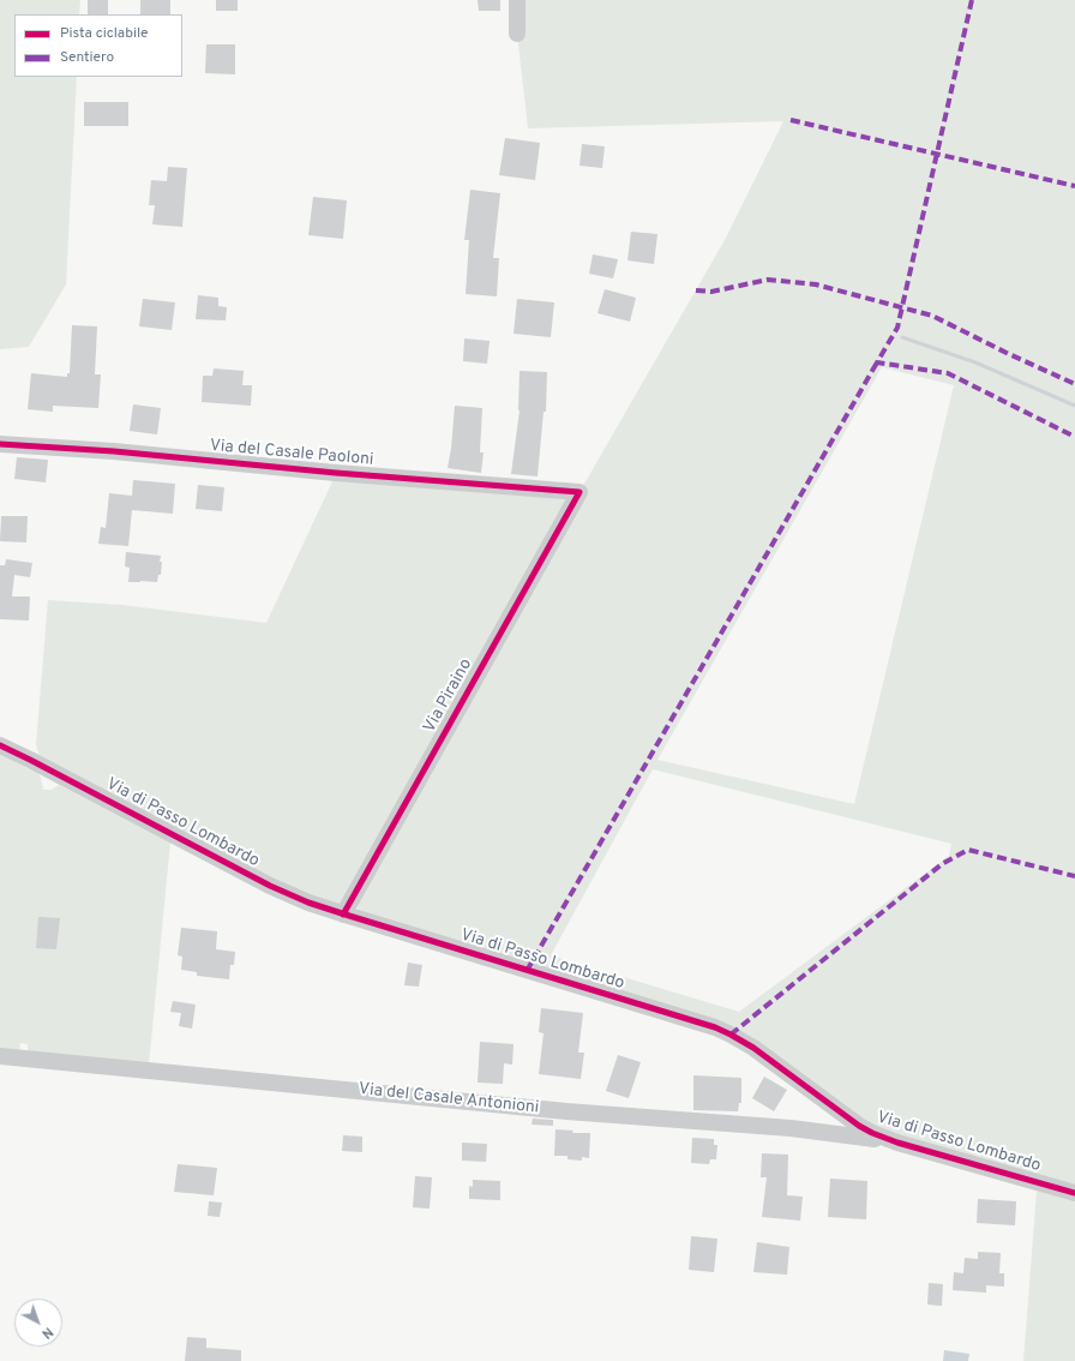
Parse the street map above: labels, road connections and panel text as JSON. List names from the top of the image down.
{
  "streets": {
    "street": [
      "Via del Casale Paoloni",
      "Via Piraino",
      "Via di Passo Lombardo",
      "Via del Casale Antonioni"
    ]
  },
  "crossings": [
    ["Via del Casale Paoloni", "Via Piraino"],
    ["Via Piraino", "Via di Passo Lombardo"],
    ["Via di Passo Lombardo", "Via del Casale Antonioni"]
  ],
  "legend": ["Pista ciclabile", "Sentiero"],
  "north": "bottom right"
}
